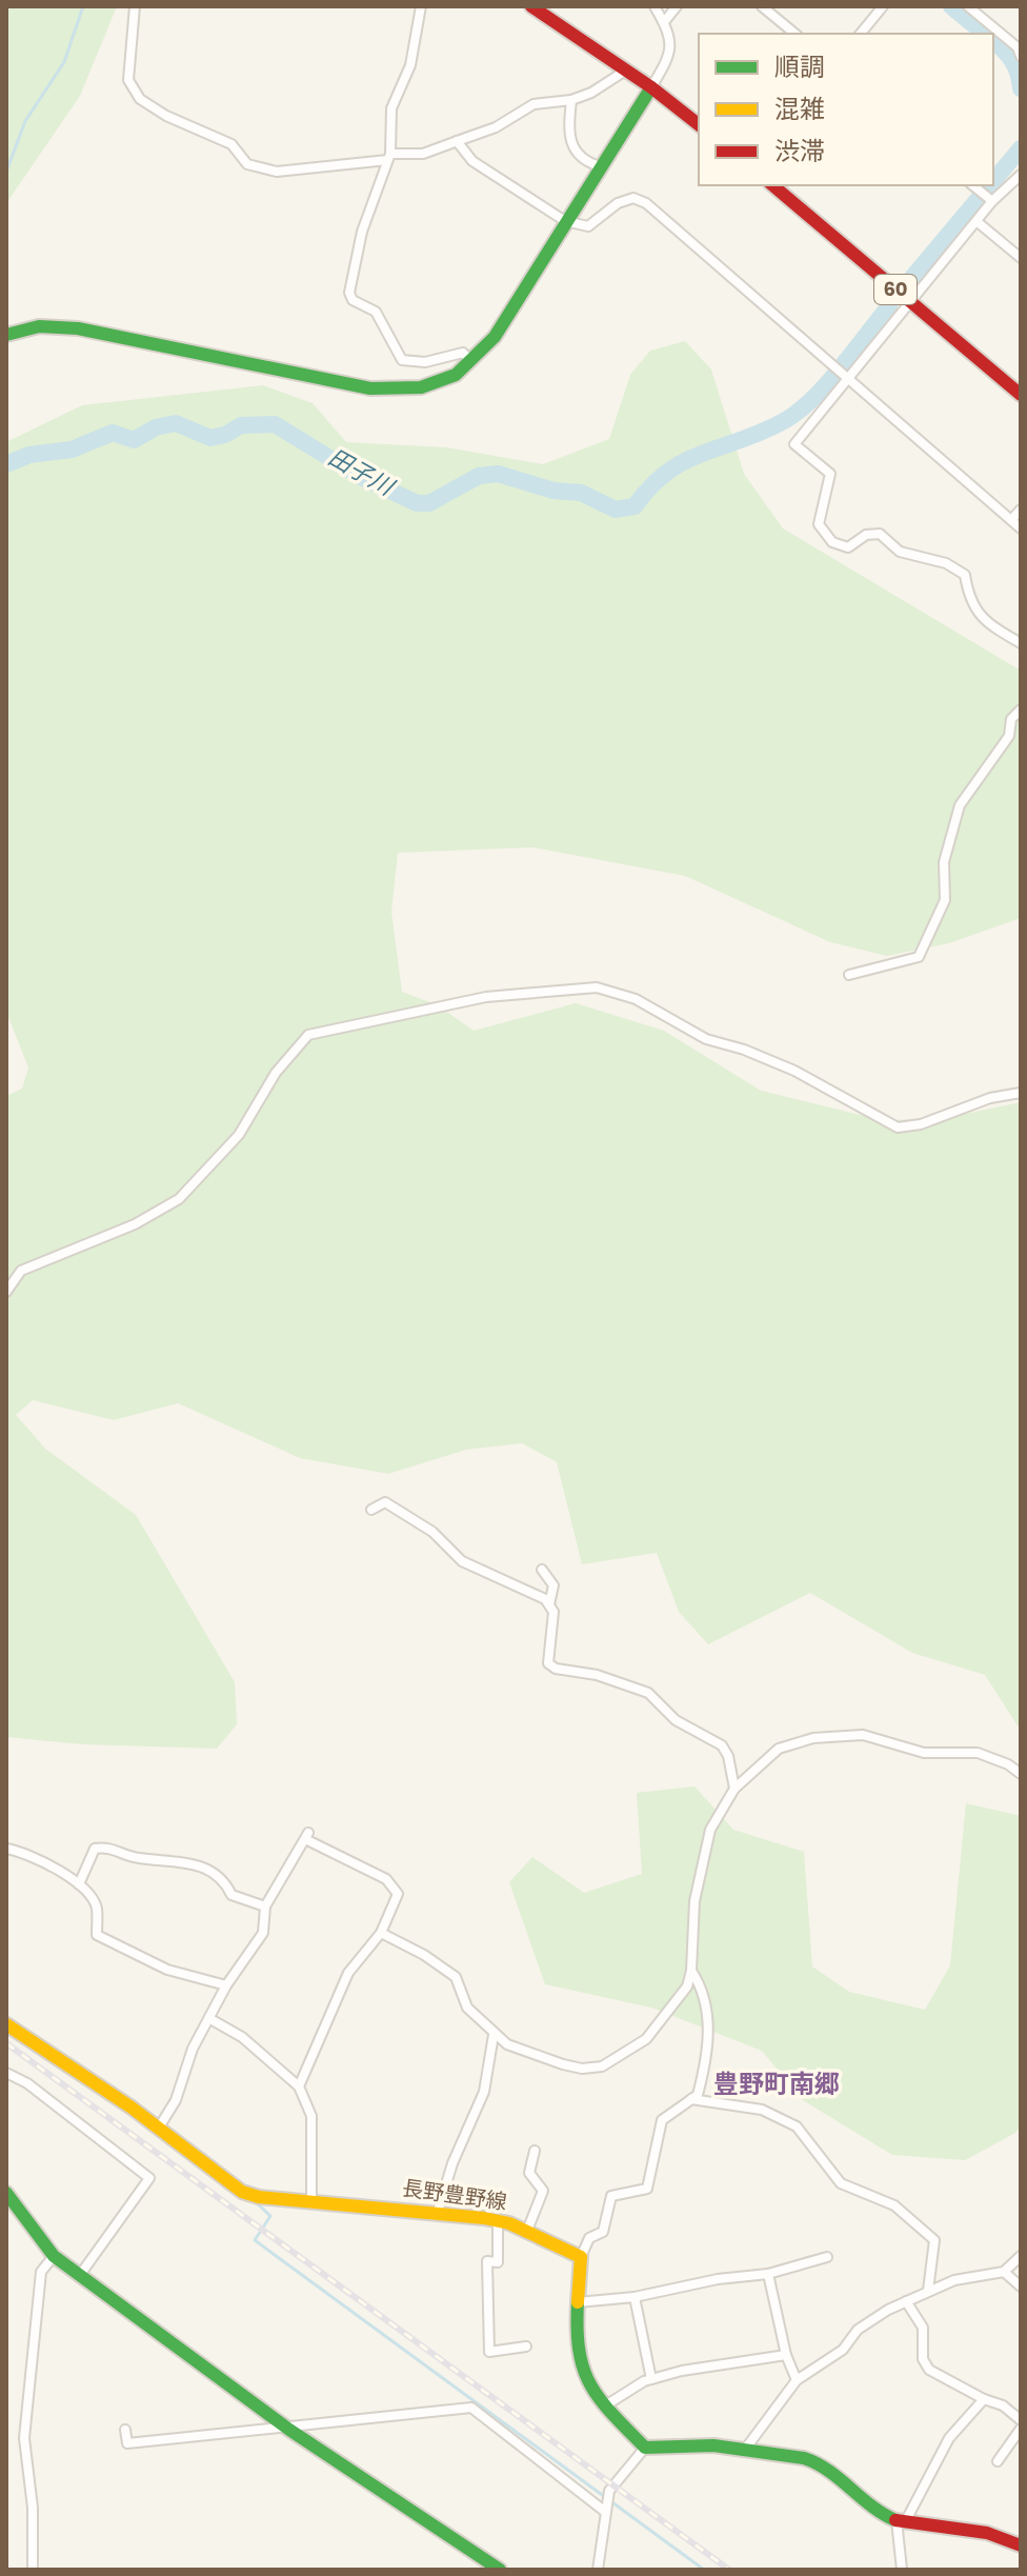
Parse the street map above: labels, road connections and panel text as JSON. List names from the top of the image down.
{
  "streets": {
    "main road": ["60", "長野豊野線"]
  },
  "districts": ["豊野町南郷"],
  "water": ["田子川"],
  "legend": ["順調", "混雑", "渋滞"]
}
